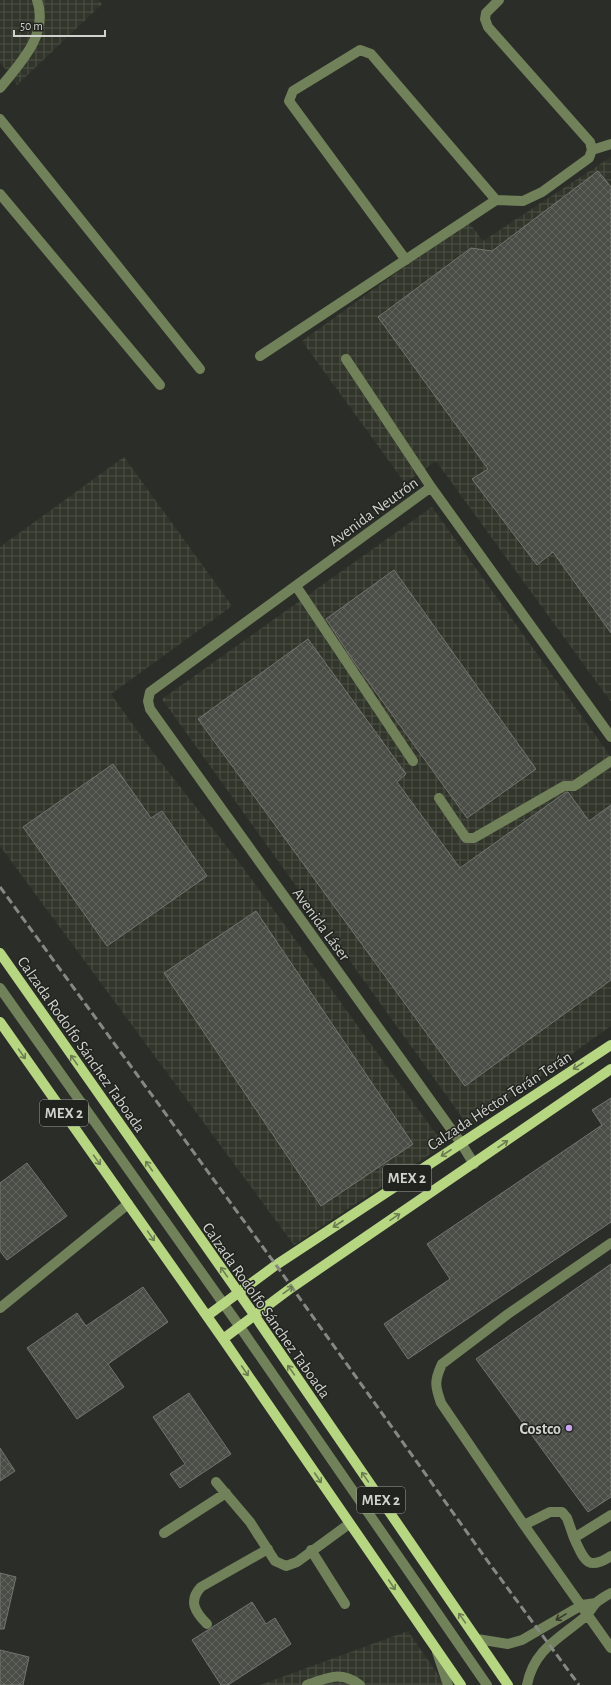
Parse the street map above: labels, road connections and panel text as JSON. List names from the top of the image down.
{
  "streets": {
    "main road": ["Calzada Rodolfo Sánchez Taboada", "Calzada Héctor Terán Terán", "MEX 2"],
    "street": ["Avenida Neutrón", "Avenida Láser"]
  },
  "crossings": [
    ["Avenida Neutrón", "Avenida Láser"],
    ["Avenida Láser", "Calzada Héctor Terán Terán"],
    ["Avenida Láser", "MEX 2"],
    ["Calzada Rodolfo Sánchez Taboada", "Calzada Héctor Terán Terán"],
    ["Calzada Rodolfo Sánchez Taboada", "MEX 2"],
    ["Calzada Héctor Terán Terán", "MEX 2"]
  ],
  "places": ["Costco"],
  "scale_bar": "50 m"
}
